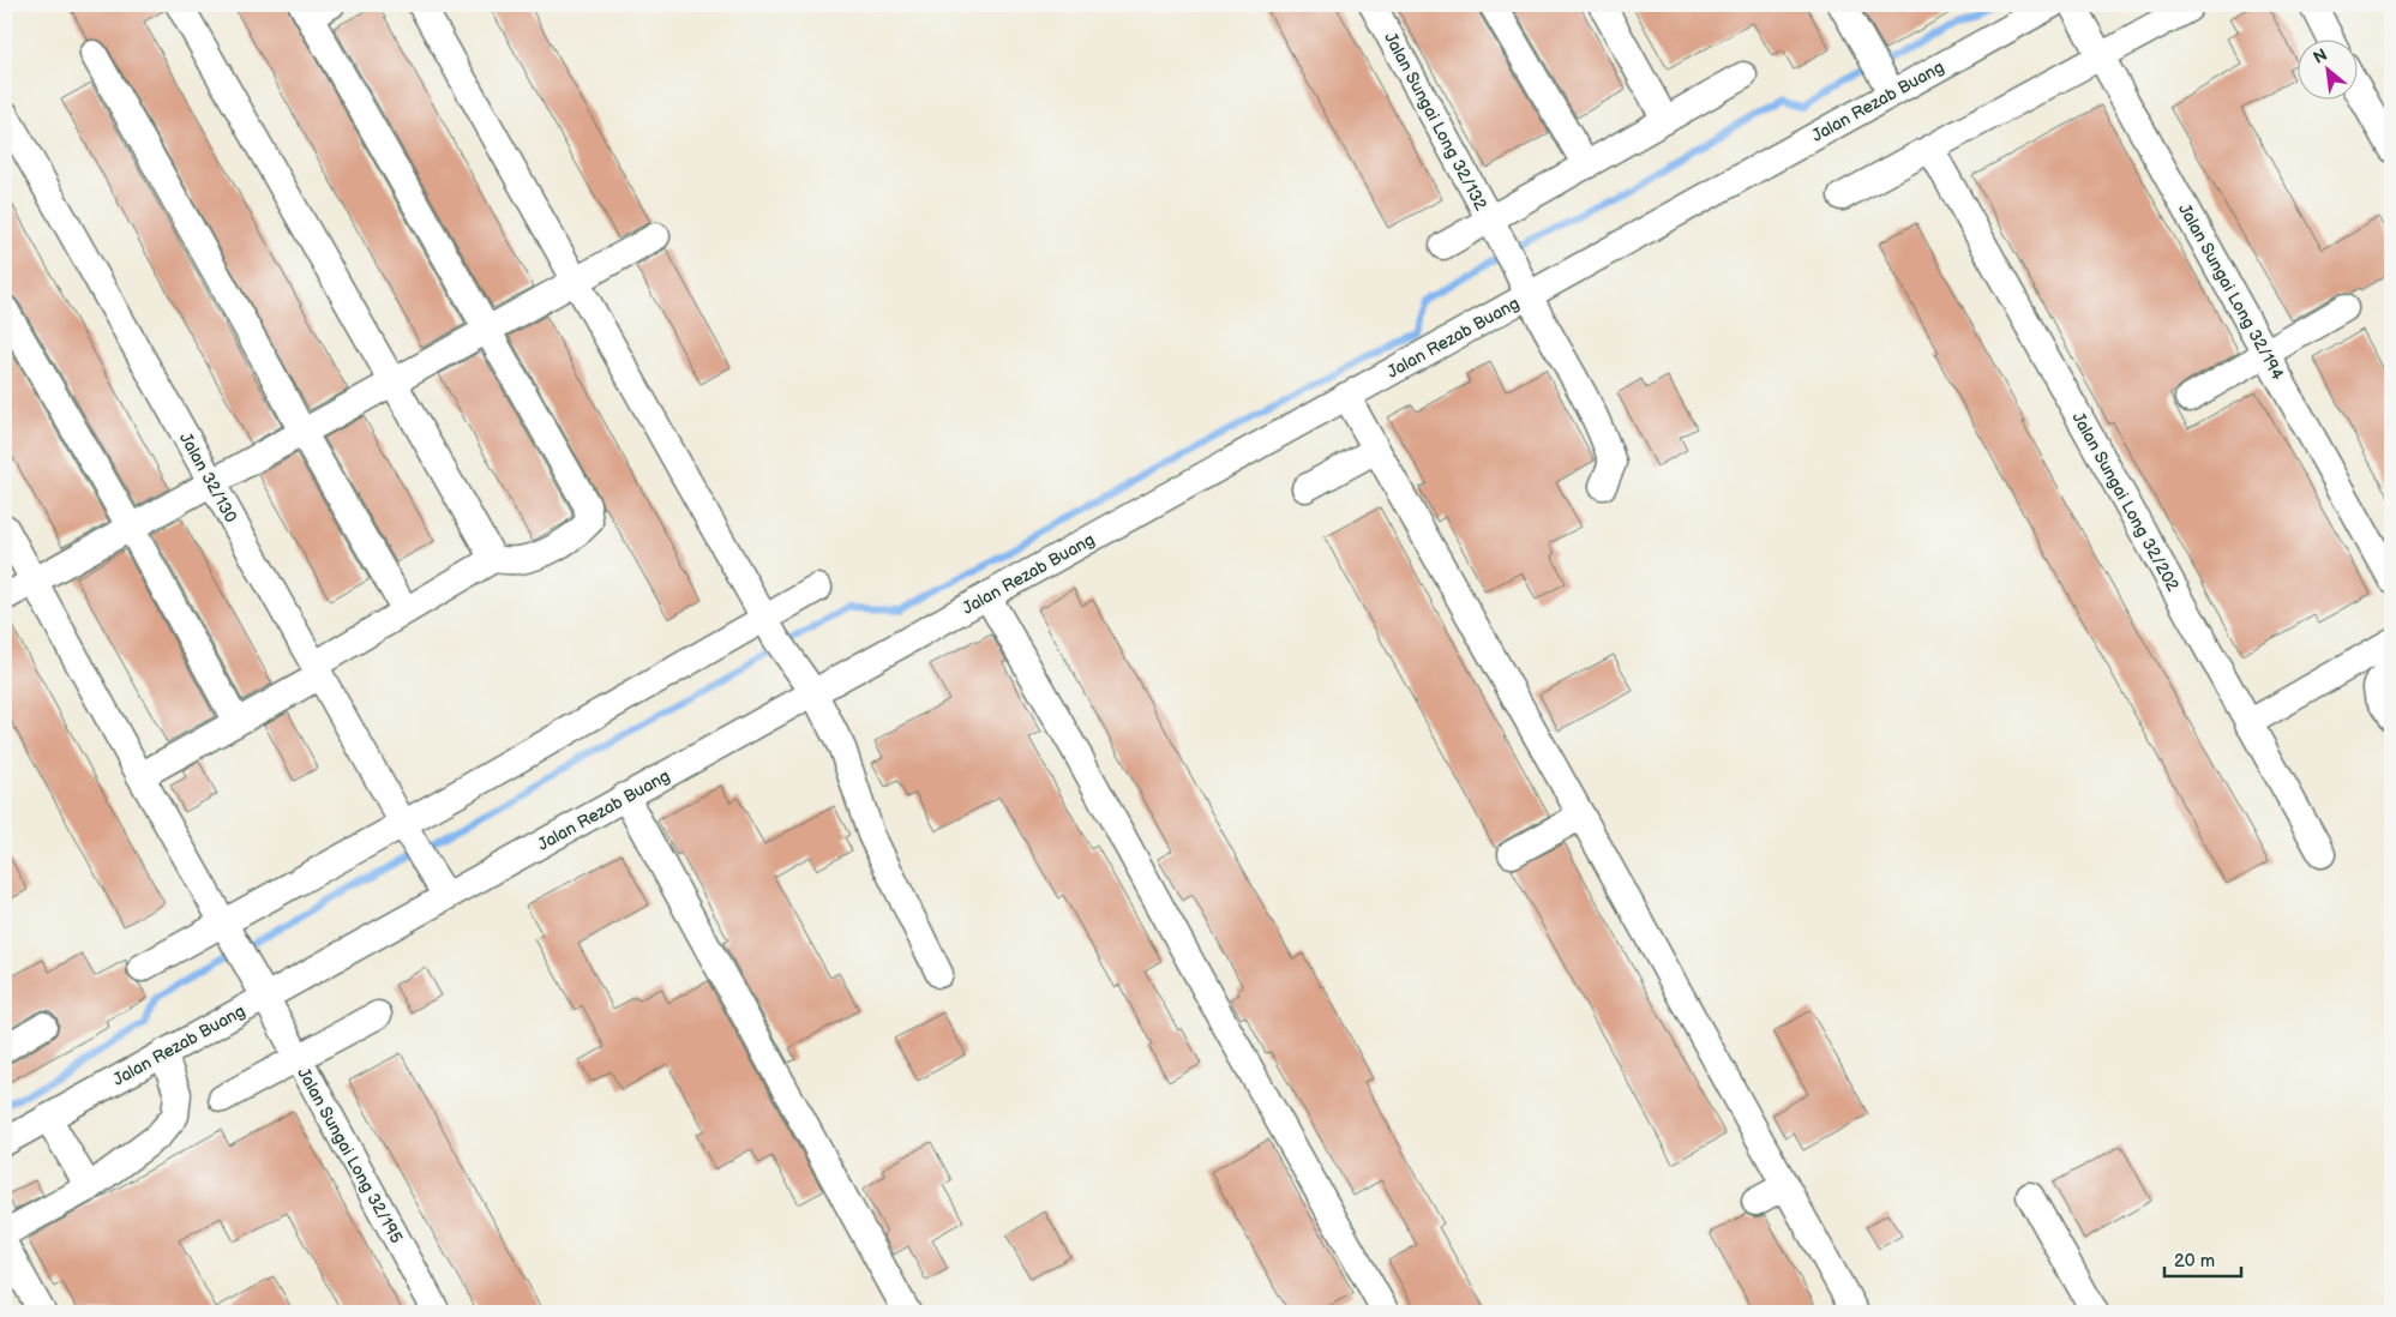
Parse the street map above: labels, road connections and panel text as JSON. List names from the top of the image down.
{
  "streets": {
    "street": [
      "Jalan Rezab Buang",
      "Jalan Sungai Long 32/132",
      "Jalan Sungai Long 32/194",
      "Jalan 32/130",
      "Jalan Sungai Long 32/202",
      "Jalan Sungai Long 32/195"
    ]
  },
  "crossings": [
    ["Jalan Rezab Buang", "Jalan Sungai Long 32/132"],
    ["Jalan Rezab Buang", "Jalan 32/130"],
    ["Jalan Rezab Buang", "Jalan Sungai Long 32/195"]
  ],
  "scale_bar": "20 m",
  "north": "top left"
}
